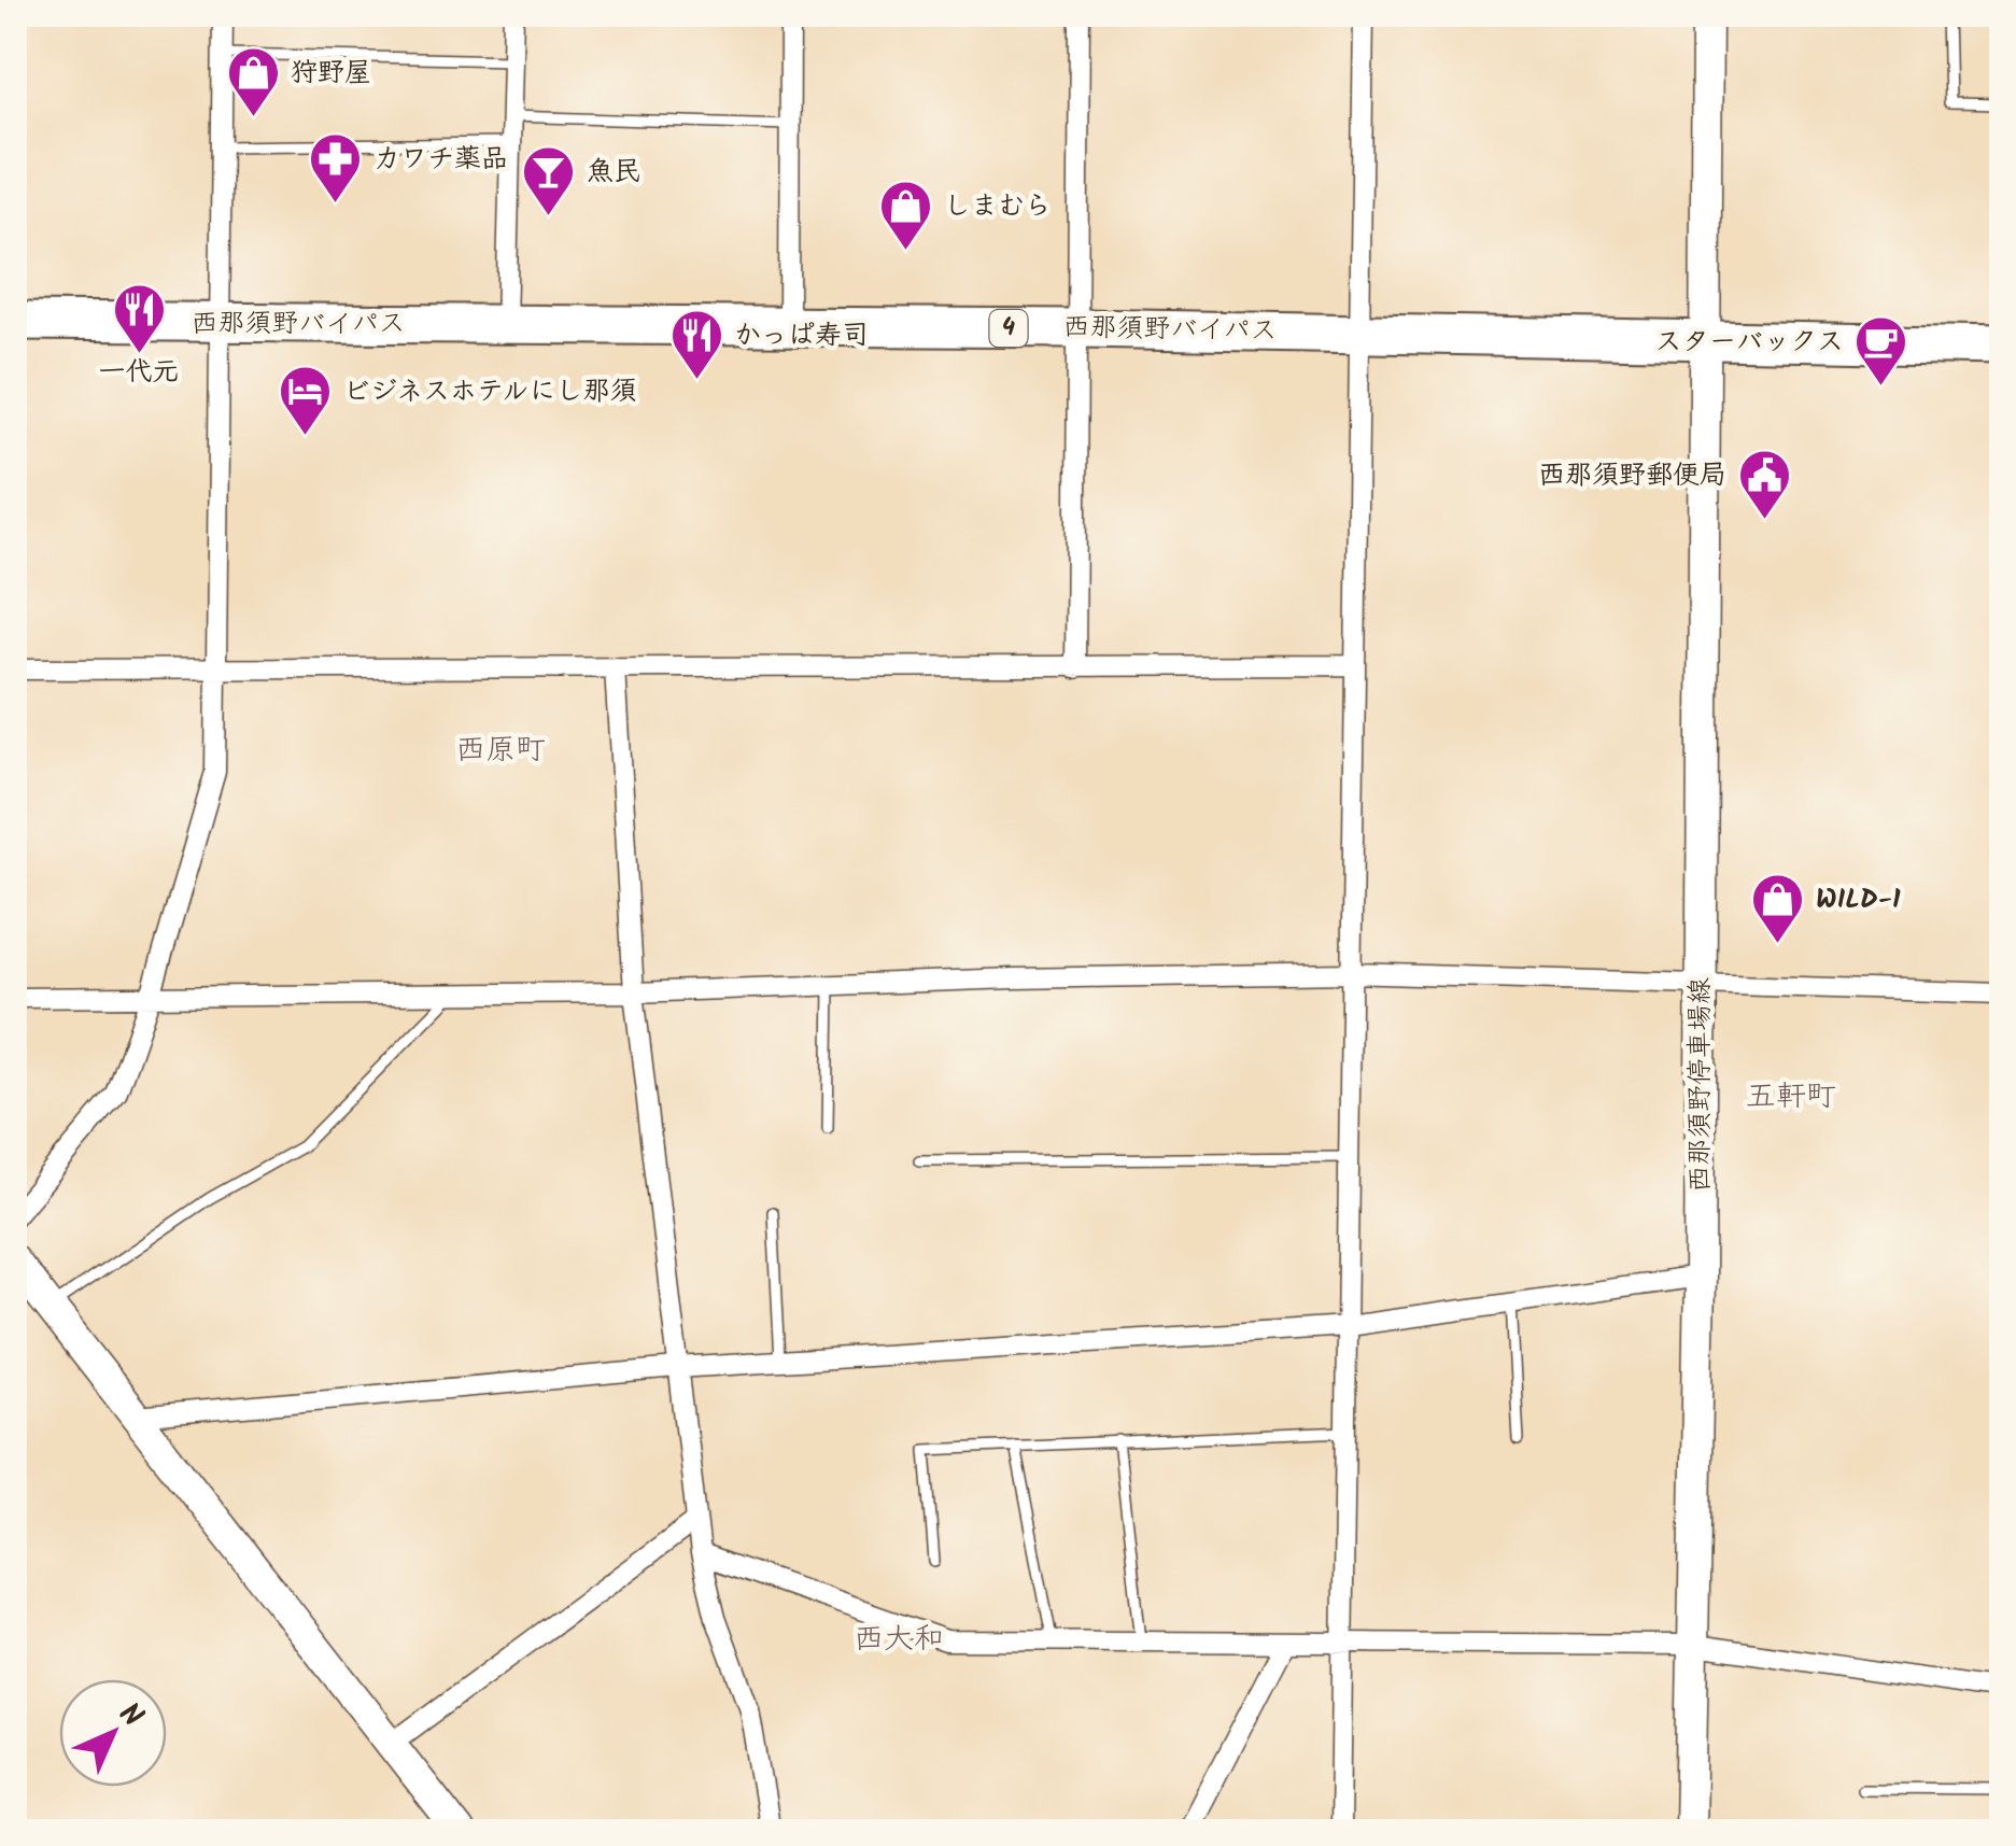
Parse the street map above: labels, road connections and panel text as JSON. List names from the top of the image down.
{
  "streets": {
    "highway": ["西那須野バイパス", "4"],
    "main road": ["西那須野停車場線"]
  },
  "crossings": [
    ["西那須野バイパス", "西那須野停車場線"]
  ],
  "districts": ["西原町", "五軒町", "西大和"],
  "places": {
    "shop": ["狩野屋", "しまむら", "WILD-1"],
    "pharmacy": ["カワチ薬品"],
    "bar": ["魚民"],
    "restaurant": ["一代元", "かっぱ寿司"],
    "cafe": ["スターバックス"],
    "hotel": ["ビジネスホテルにし那須"],
    "public building": ["西那須野郵便局"]
  },
  "north": "top right"
}
